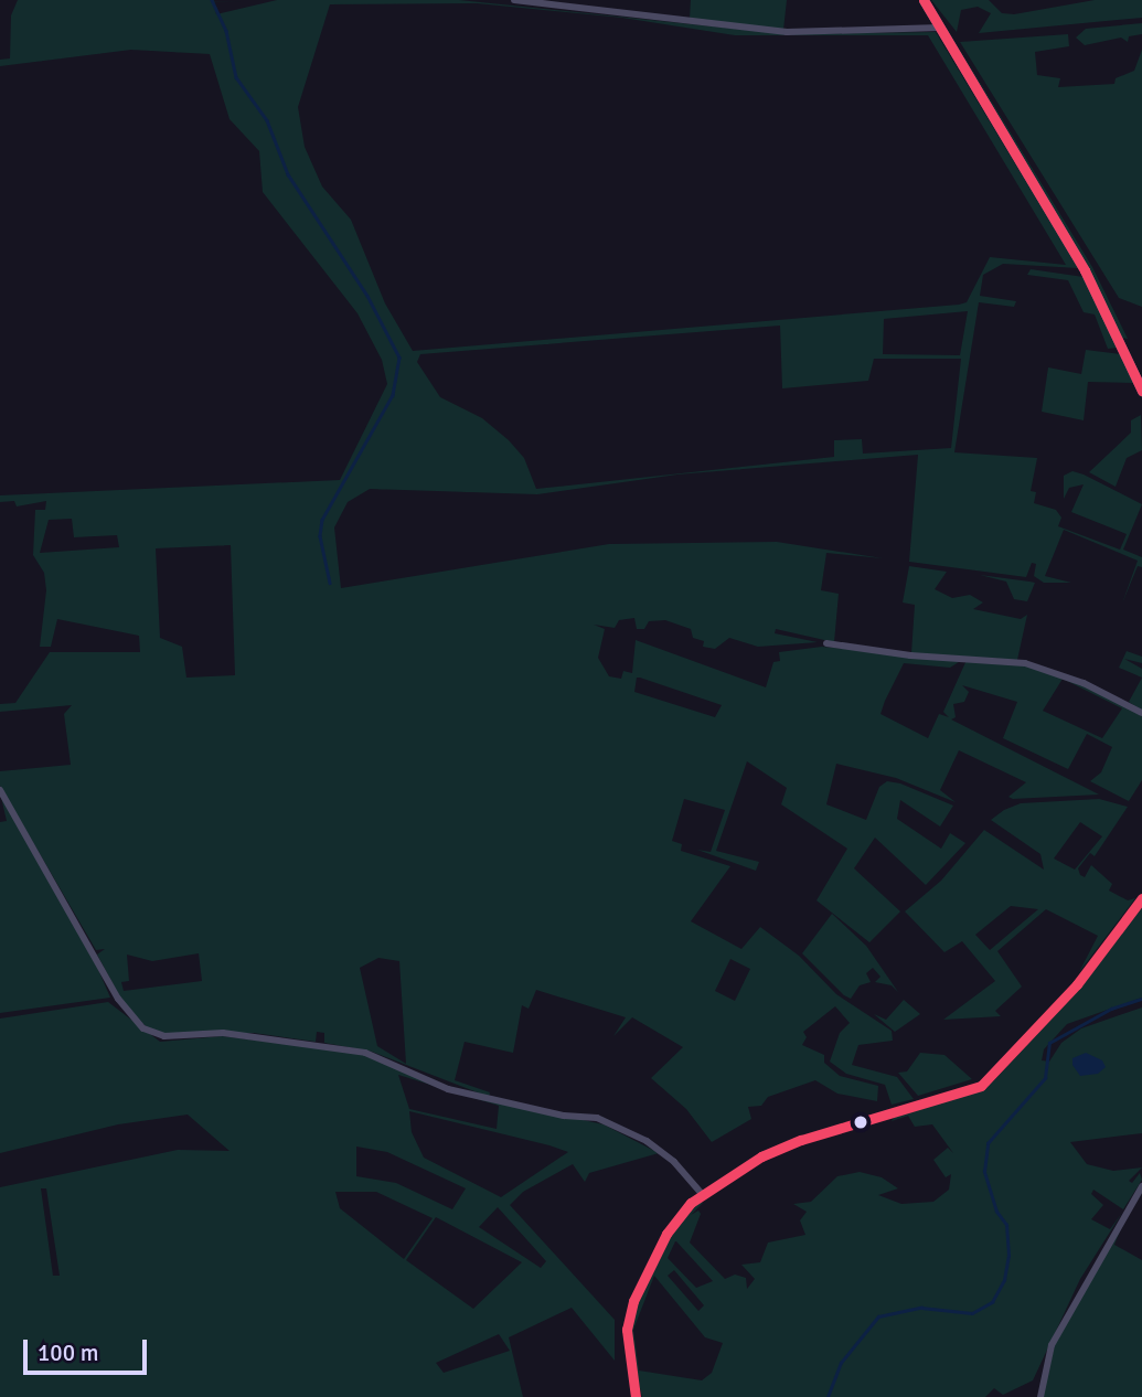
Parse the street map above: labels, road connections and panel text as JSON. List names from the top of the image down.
{
  "scale_bar": "100 m"
}
